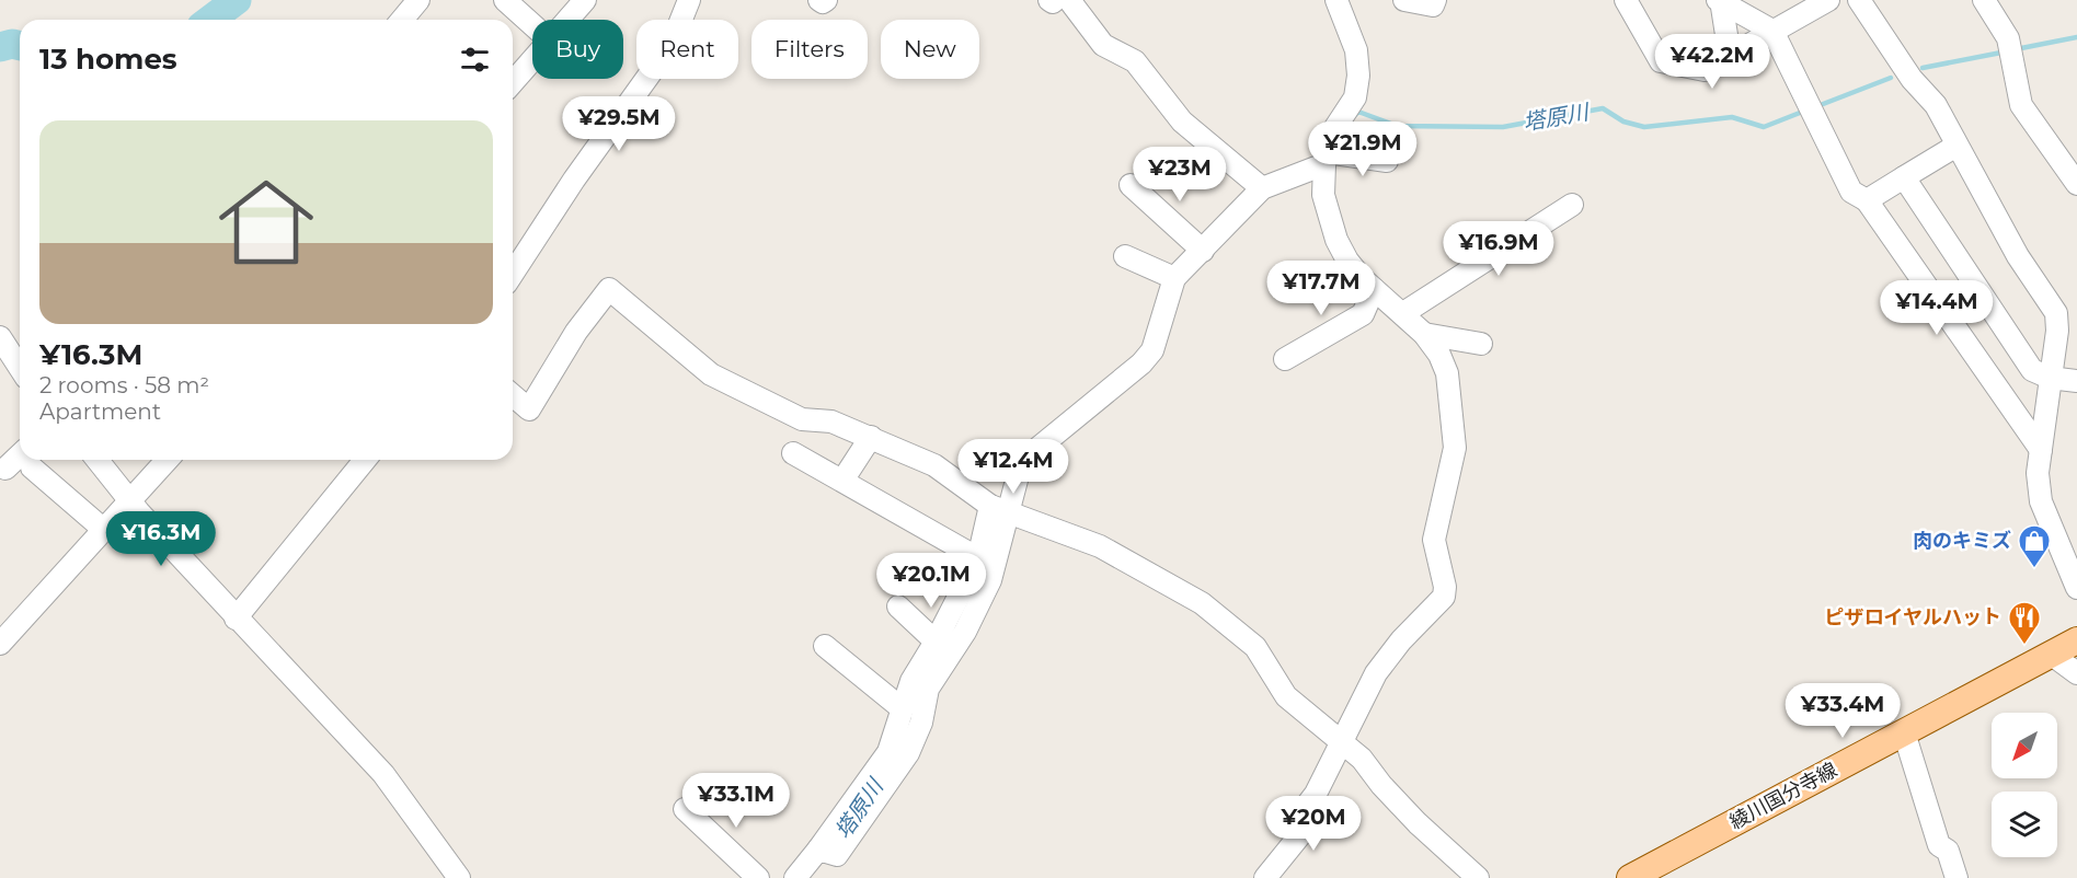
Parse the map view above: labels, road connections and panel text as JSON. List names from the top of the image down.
{
  "streets": {
    "main road": ["綾川国分寺線"]
  },
  "water": ["塔原川"],
  "places": {
    "shop": ["肉のキミズ"],
    "restaurant": ["ピザロイヤルハット"]
  },
  "north": "bottom left",
  "page": {
    "chip": [
      "Buy",
      "Rent",
      "Filters",
      "New"
    ],
    "heading": "13 homes",
    "price": [
      "¥42.2M",
      "¥29.5M",
      "¥21.9M",
      "¥23M",
      "¥16.9M",
      "¥17.7M",
      "¥14.4M",
      "¥12.4M",
      "¥16.3M",
      "¥20.1M",
      "¥33.4M",
      "¥33.1M",
      "¥20M"
    ],
    "list": [
      {
        "name": "¥16.3M",
        "note": "2 rooms · 58 m² · Apartment"
      }
    ]
  }
}
